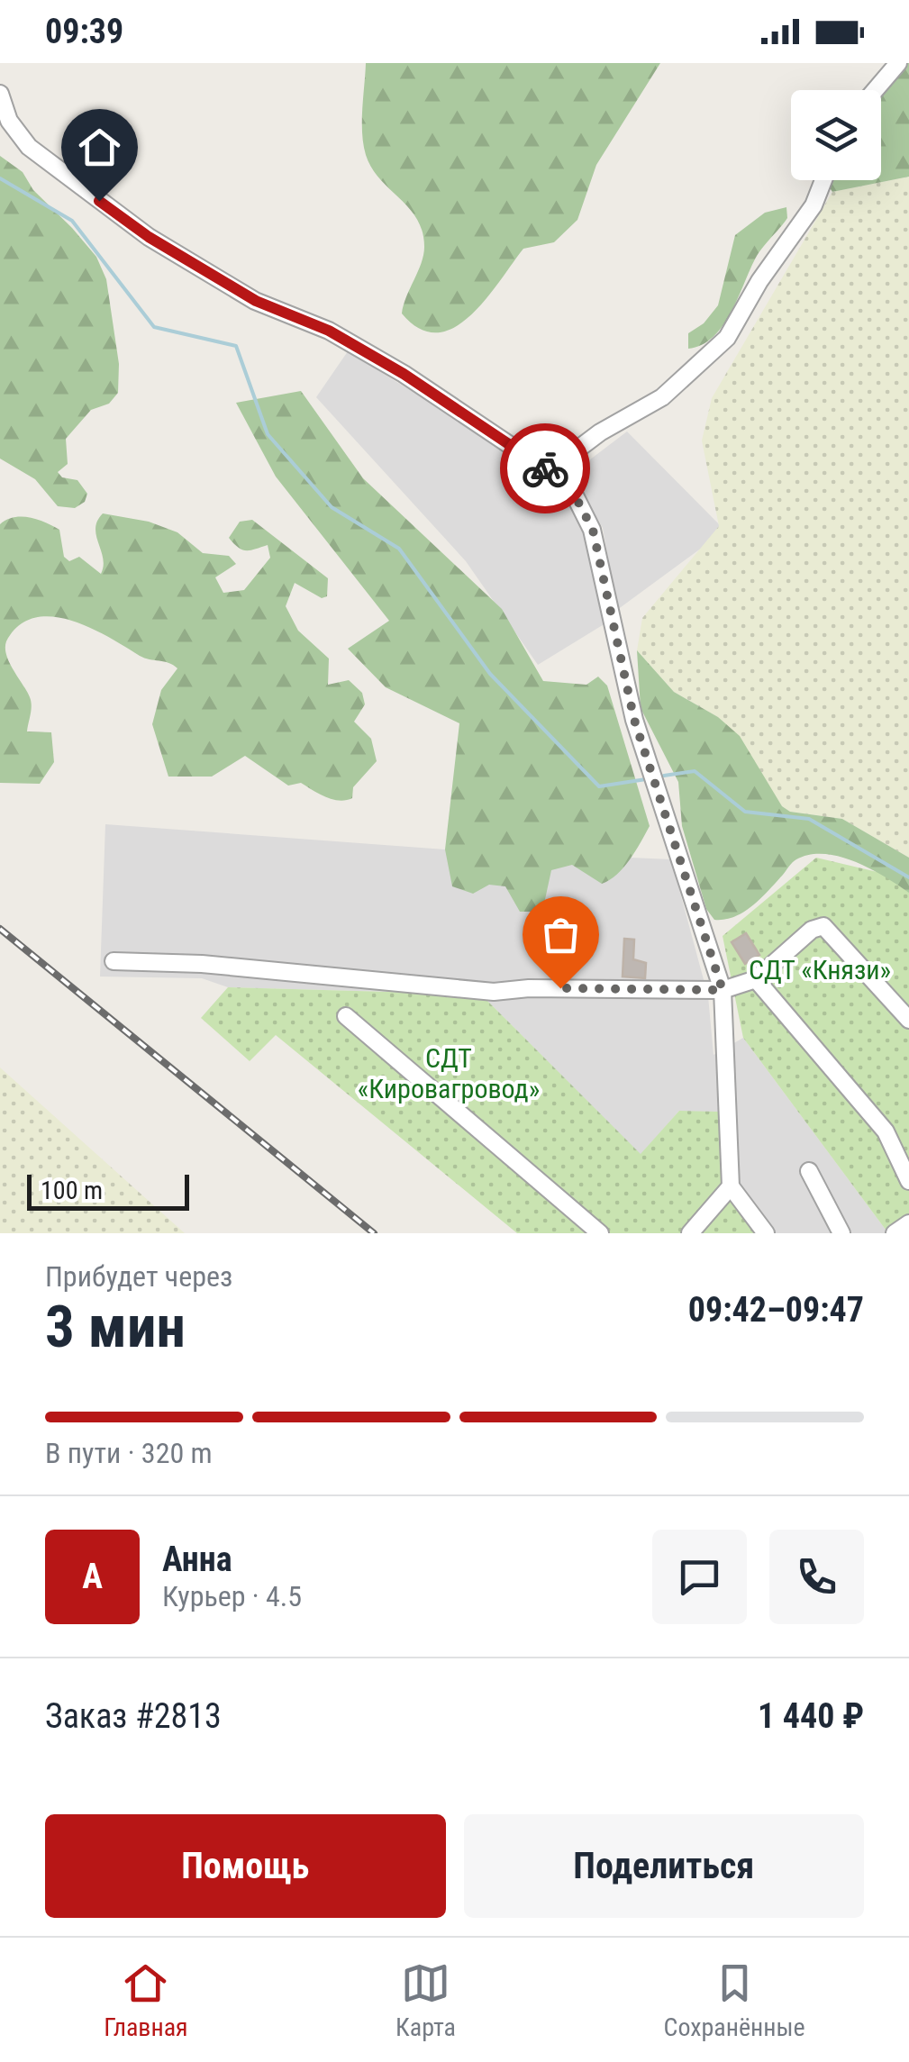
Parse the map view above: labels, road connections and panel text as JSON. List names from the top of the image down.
{
  "parks": ["СДТ «Князи»", "СДТ «Кировагровод»"],
  "scale_bar": "100 m",
  "page": {
    "status": "09:39",
    "scale": "100 m",
    "heading": ["3 мин", "Прибудет через", "09:42–09:47"],
    "panel": [
      "Анна",
      "Курьер · 4.5",
      "Заказ #2813",
      "1 440 ₽"
    ],
    "bar": "В пути · 320 m",
    "round": "А",
    "buttons": ["Помощь", "Поделиться"],
    "tabs": ["Главная", "Карта", "Сохранённые"]
  }
}
